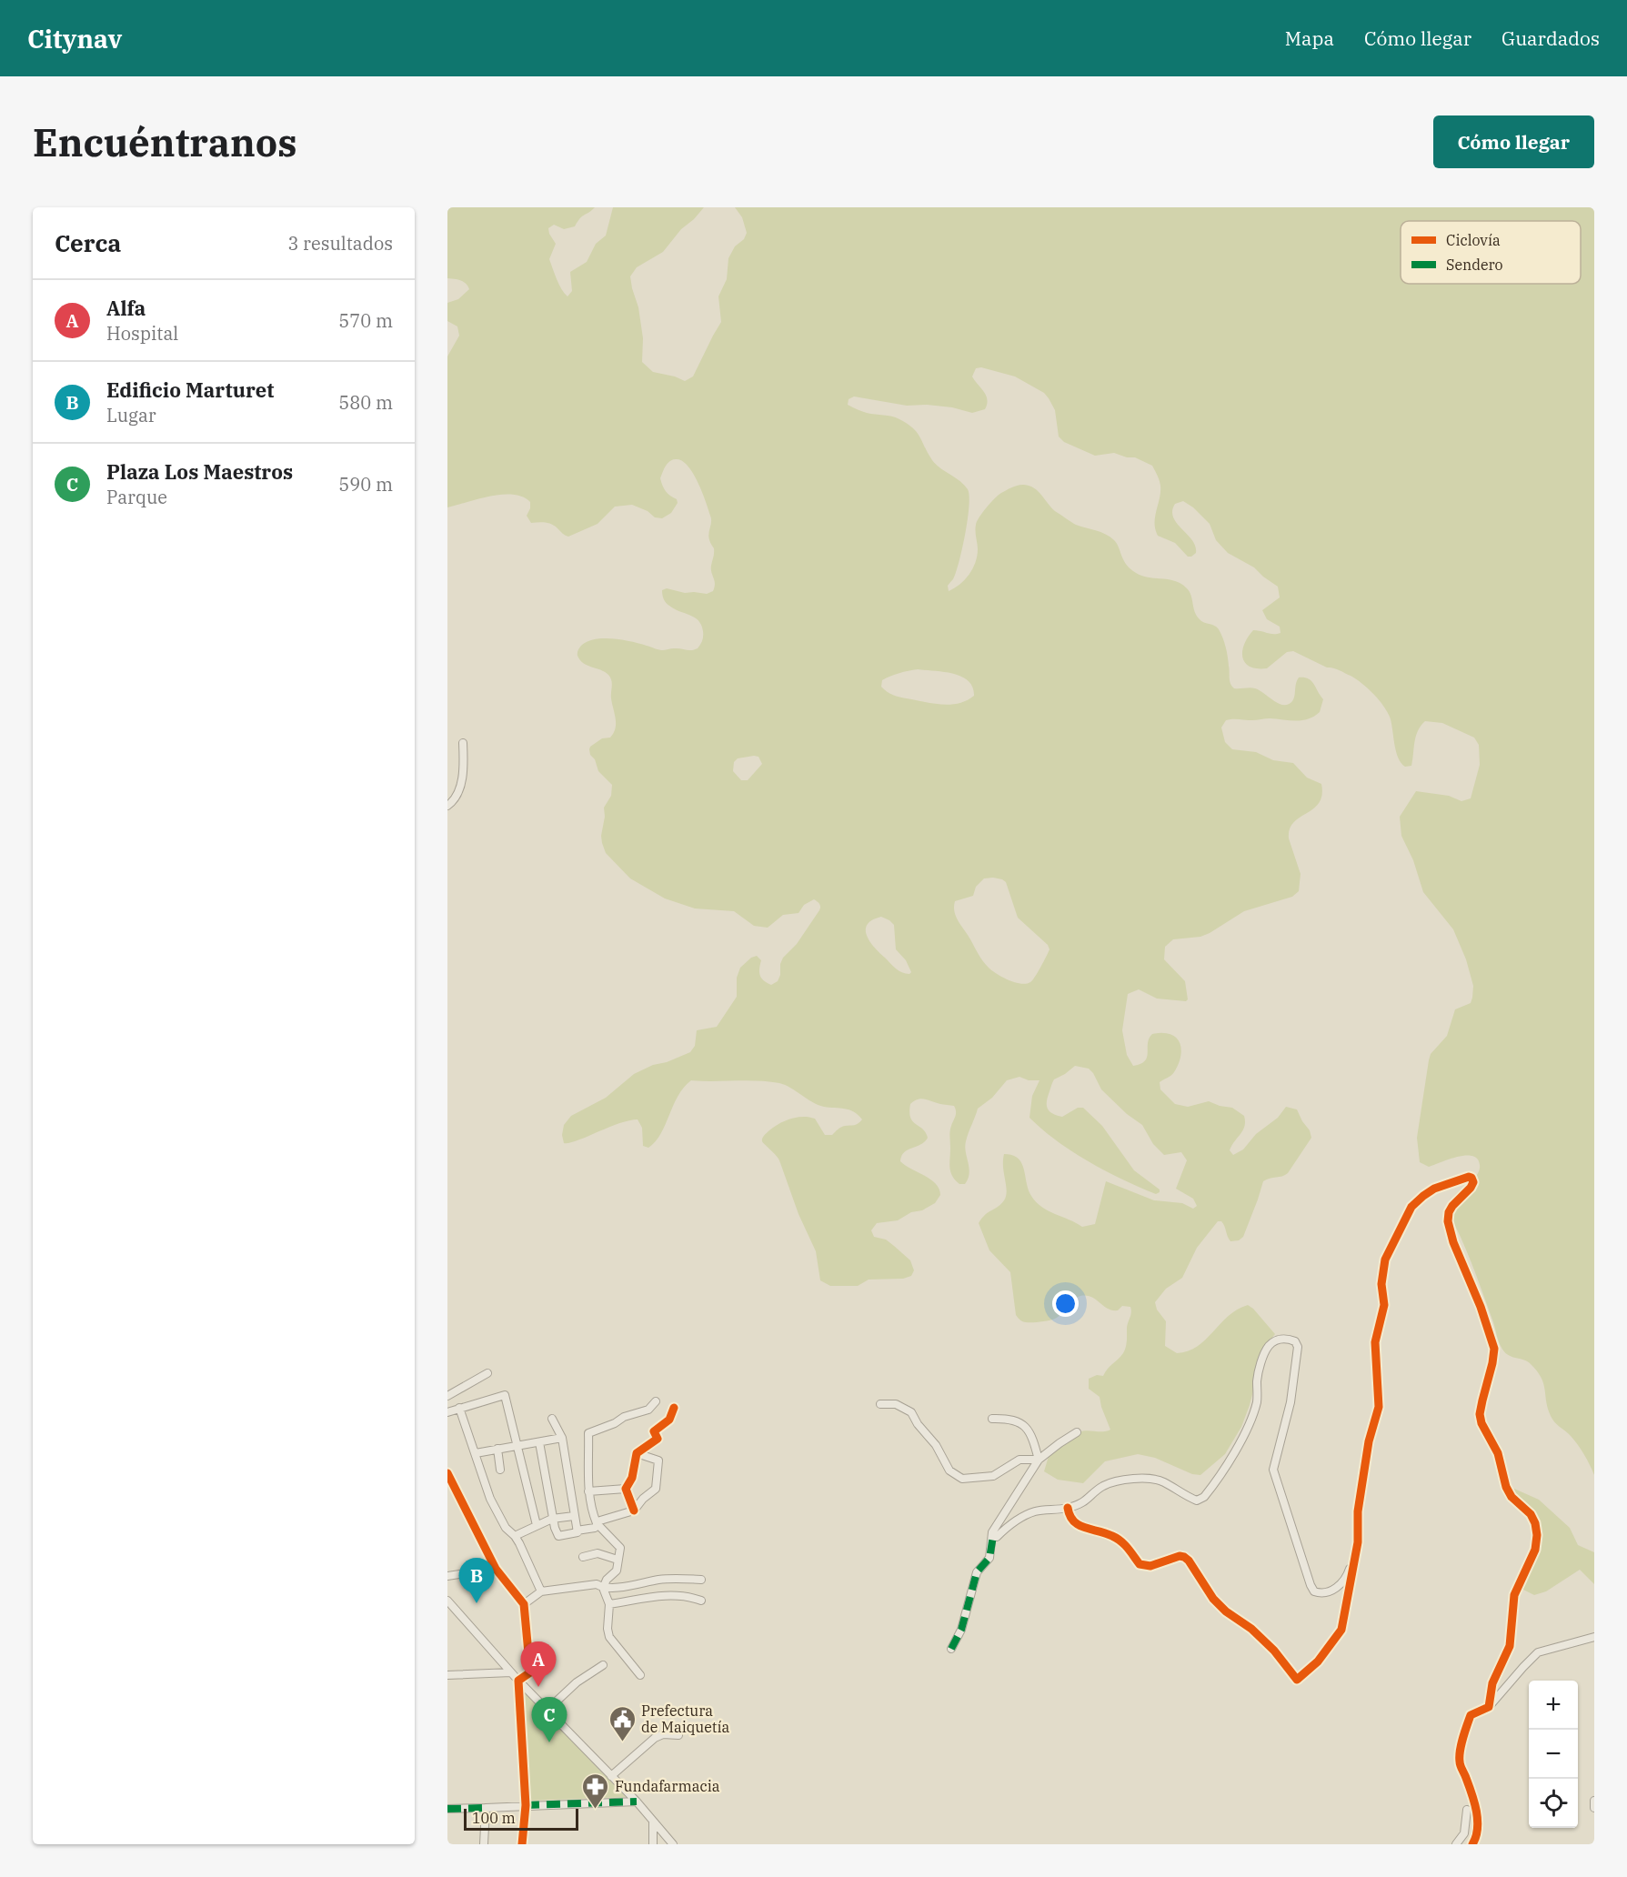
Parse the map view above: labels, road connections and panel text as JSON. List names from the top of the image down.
{
  "places": {
    "public building": ["Prefectura de Maiquetía"],
    "pharmacy": ["Fundafarmacia"]
  },
  "legend": ["Ciclovía", "Sendero"],
  "scale_bar": "100 m",
  "page": {
    "header": "Citynav",
    "nav": ["Mapa", "Cómo llegar", "Guardados"],
    "buttons": "Cómo llegar",
    "title": "Encuéntranos",
    "heading": ["Cerca", "3 resultados"],
    "list": [
      {
        "mark": "A",
        "name": "Alfa",
        "note": "Hospital",
        "value": "570 m"
      },
      {
        "mark": "B",
        "name": "Edificio Marturet",
        "note": "Lugar",
        "value": "580 m"
      },
      {
        "mark": "C",
        "name": "Plaza Los Maestros",
        "note": "Parque",
        "value": "590 m"
      }
    ],
    "pins": ["B", "A", "C"],
    "map_buttons": ["+", "−"],
    "scale": "100 m"
  }
}
